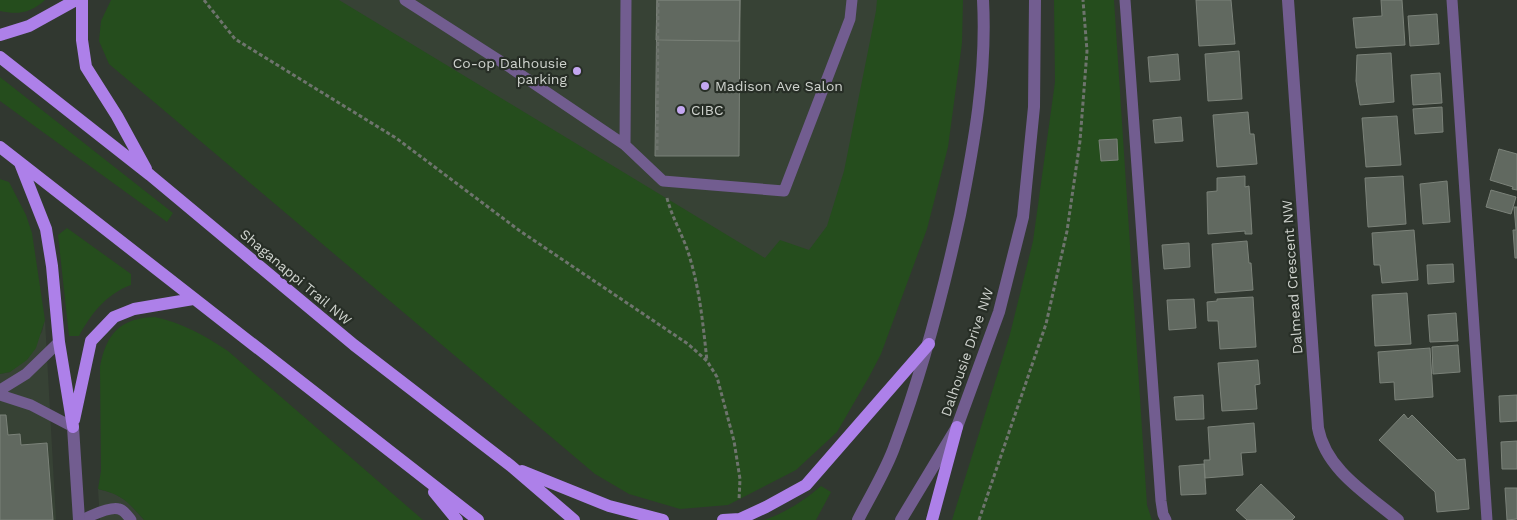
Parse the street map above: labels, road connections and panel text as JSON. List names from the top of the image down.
{
  "streets": {
    "main road": ["Shaganappi Trail NW"],
    "street": ["Dalmead Crescent NW", "Dalhousie Drive NW"]
  },
  "places": ["Co-op Dalhousie parking", "Madison Ave Salon", "CIBC"]
}
